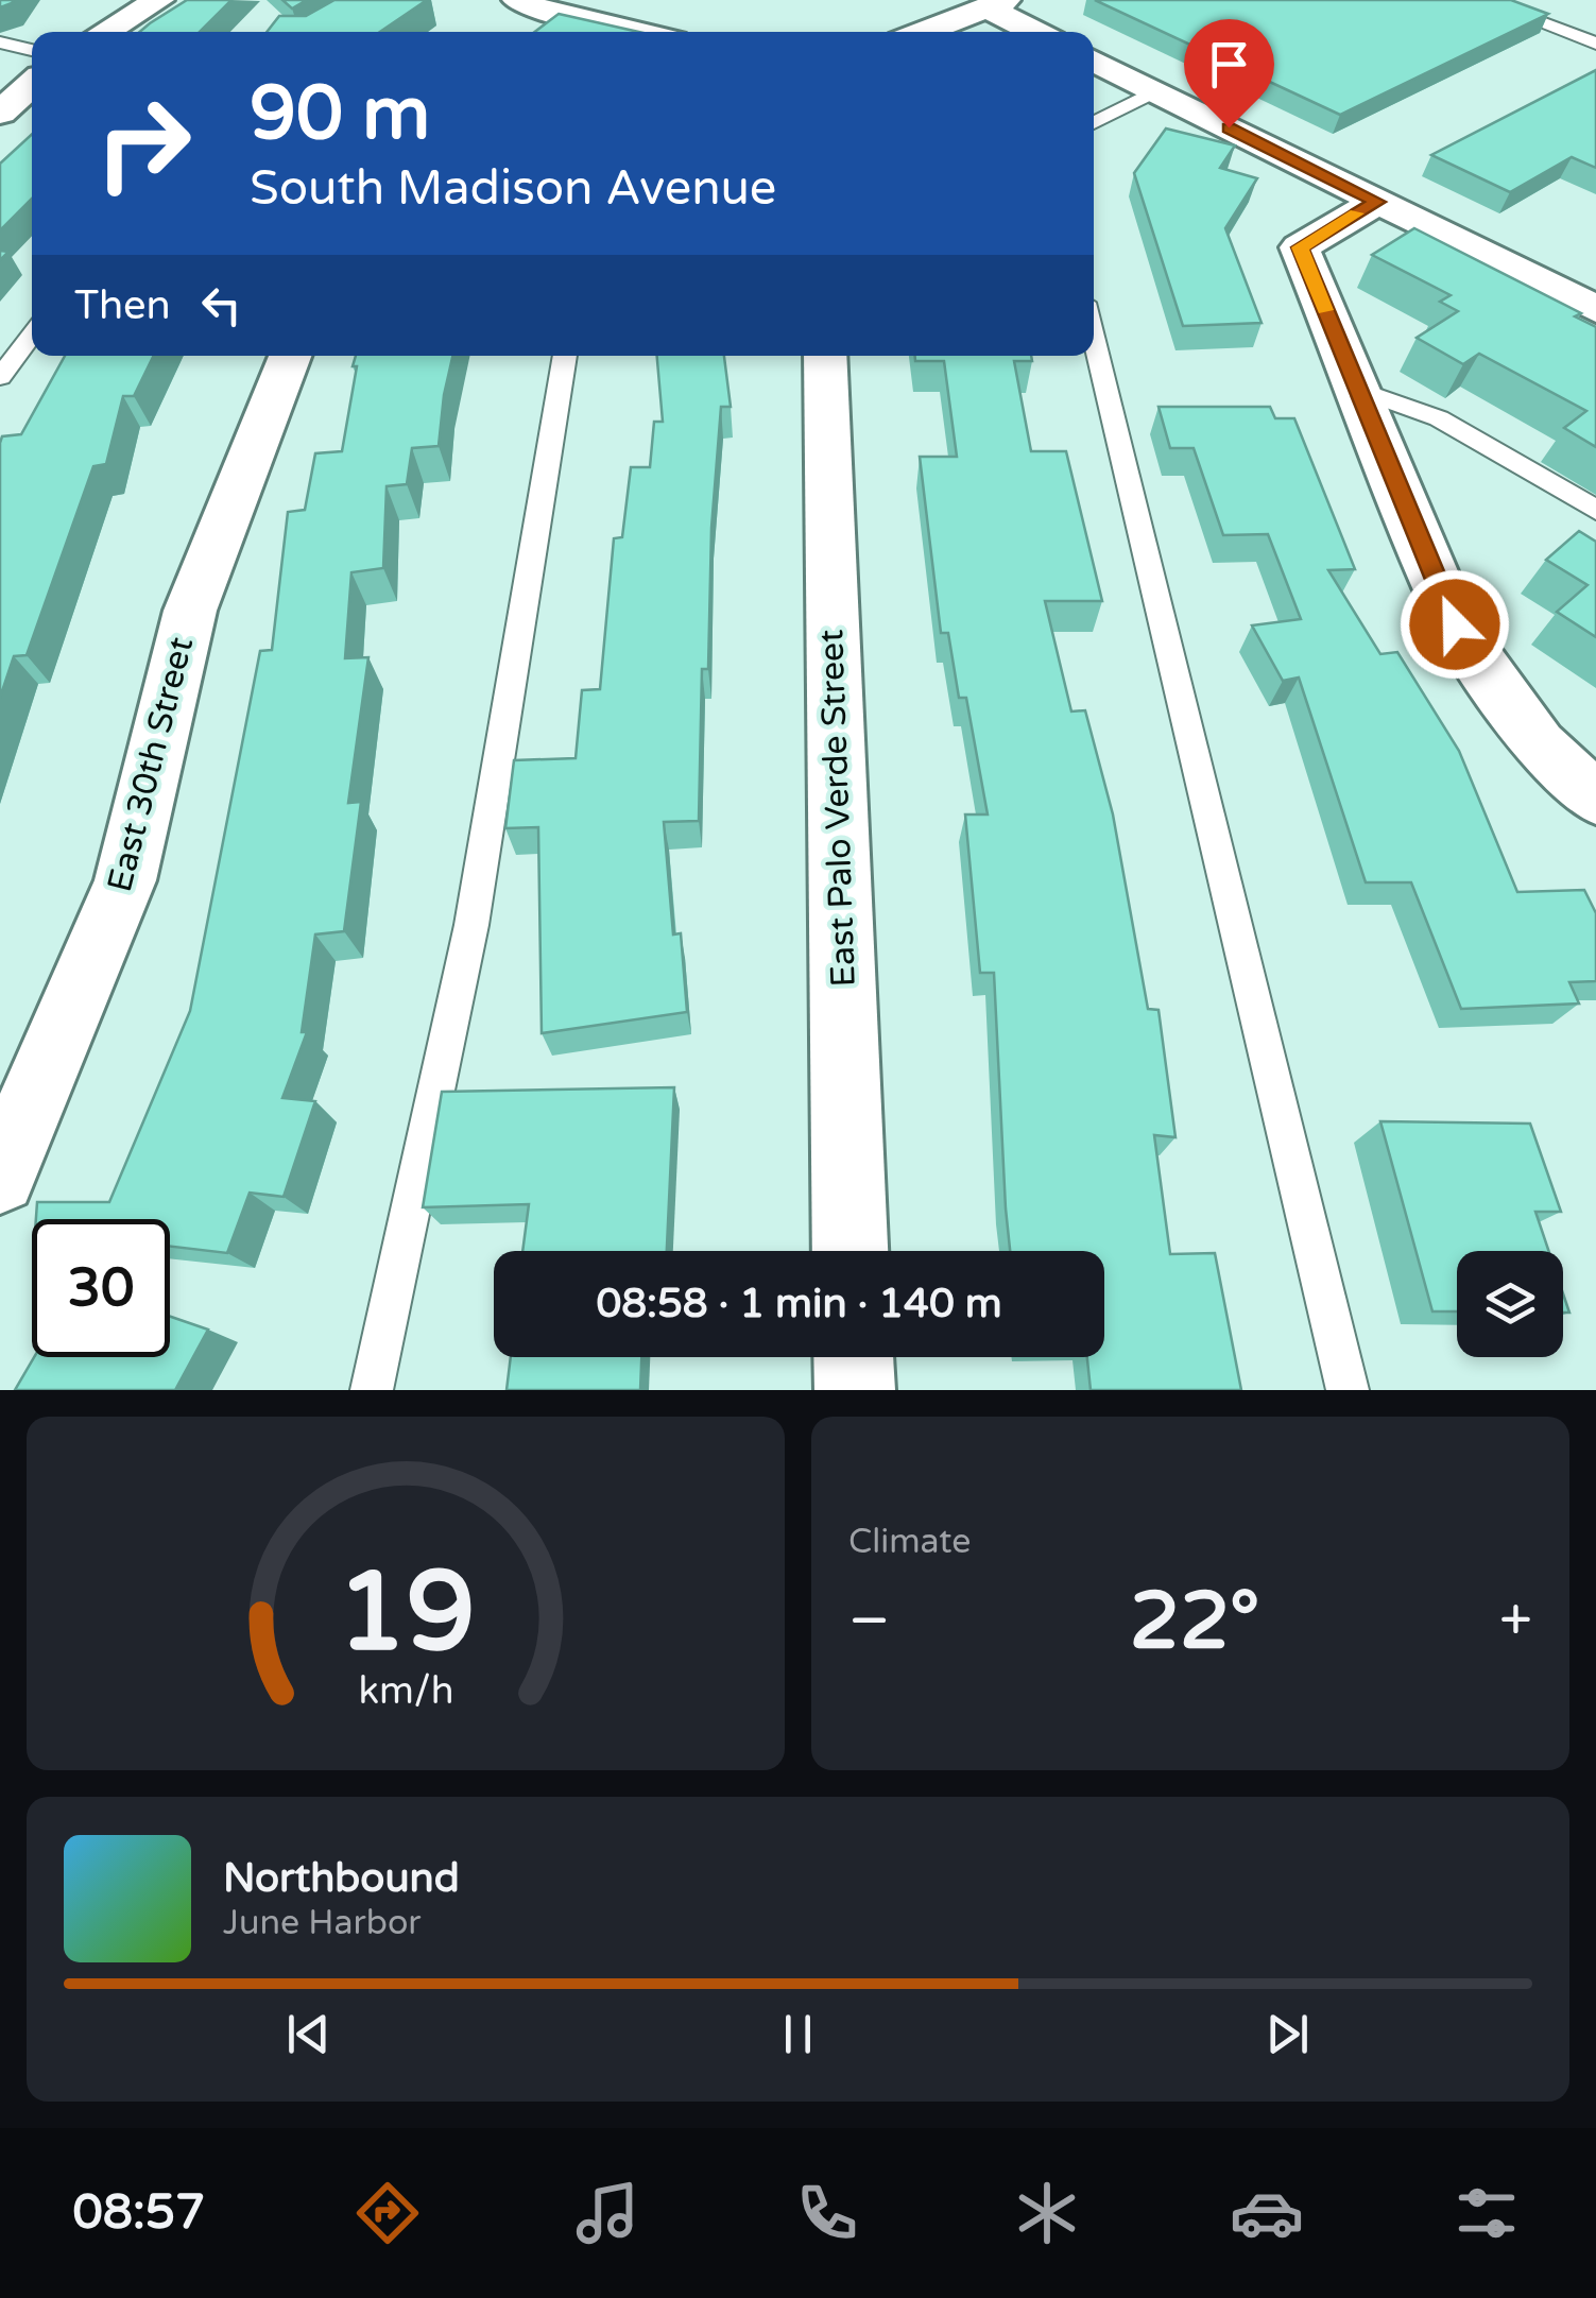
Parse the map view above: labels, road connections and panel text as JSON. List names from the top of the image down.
{
  "streets": {
    "street": ["East 30th Street", "East Palo Verde Street"]
  },
  "page": {
    "turn": ["90 m", "South Madison Avenue"],
    "then": "Then",
    "limit": "30",
    "trip": "08:58 · 1 min · 140 m",
    "tile": "Climate",
    "heat": ["−", "22°", "+"],
    "song": ["Northbound", "June Harbor"],
    "tabs": "08:57",
    "gauge": ["19", "km/h"]
  }
}
